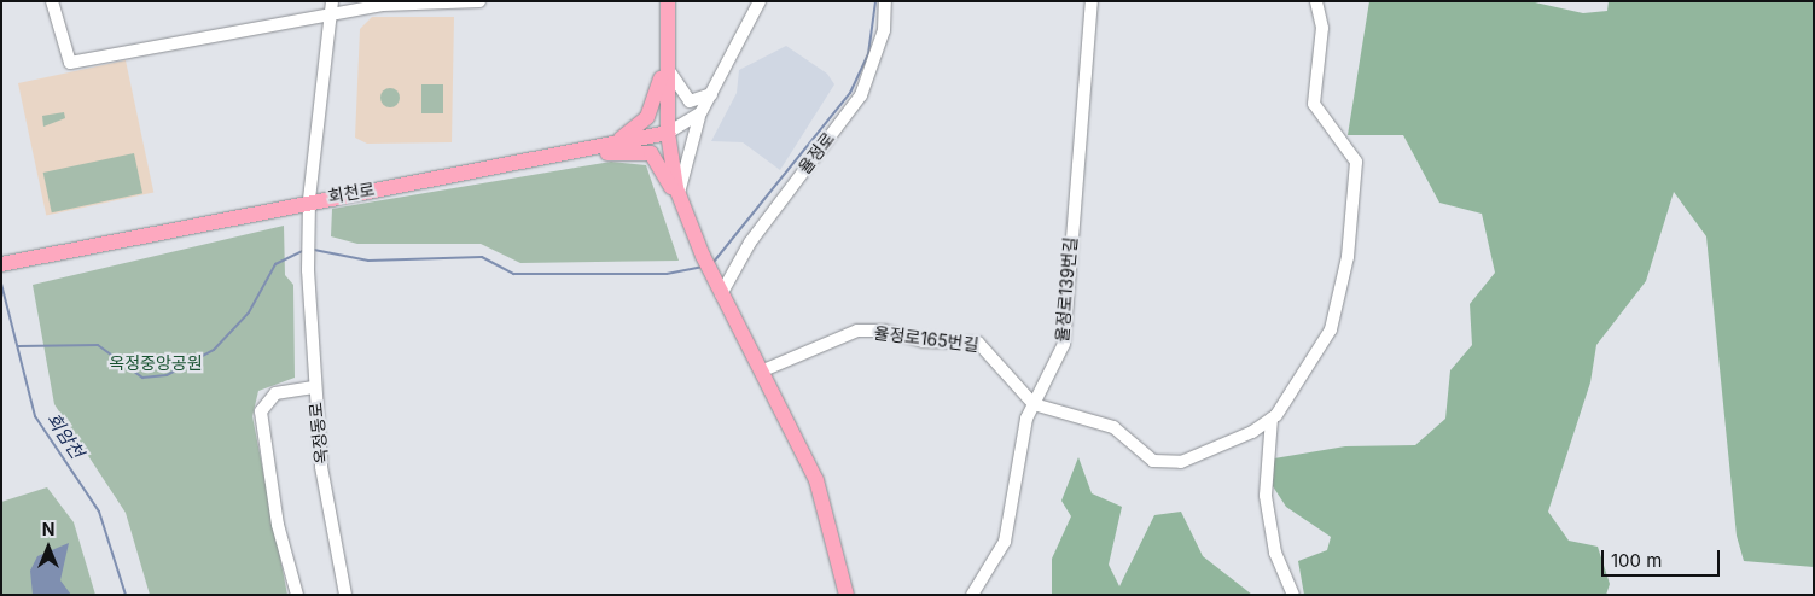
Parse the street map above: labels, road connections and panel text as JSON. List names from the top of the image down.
{
  "streets": {
    "main road": ["회천로"],
    "street": [
      "율정로",
      "율정로139번길",
      "율정로165번길",
      "옥정동로"
    ]
  },
  "crossings": [
    ["회천로", "옥정동로"],
    ["율정로139번길", "율정로165번길"]
  ],
  "water": ["회암천"],
  "parks": ["옥정중앙공원"],
  "scale_bar": "100 m",
  "north": "top"
}
